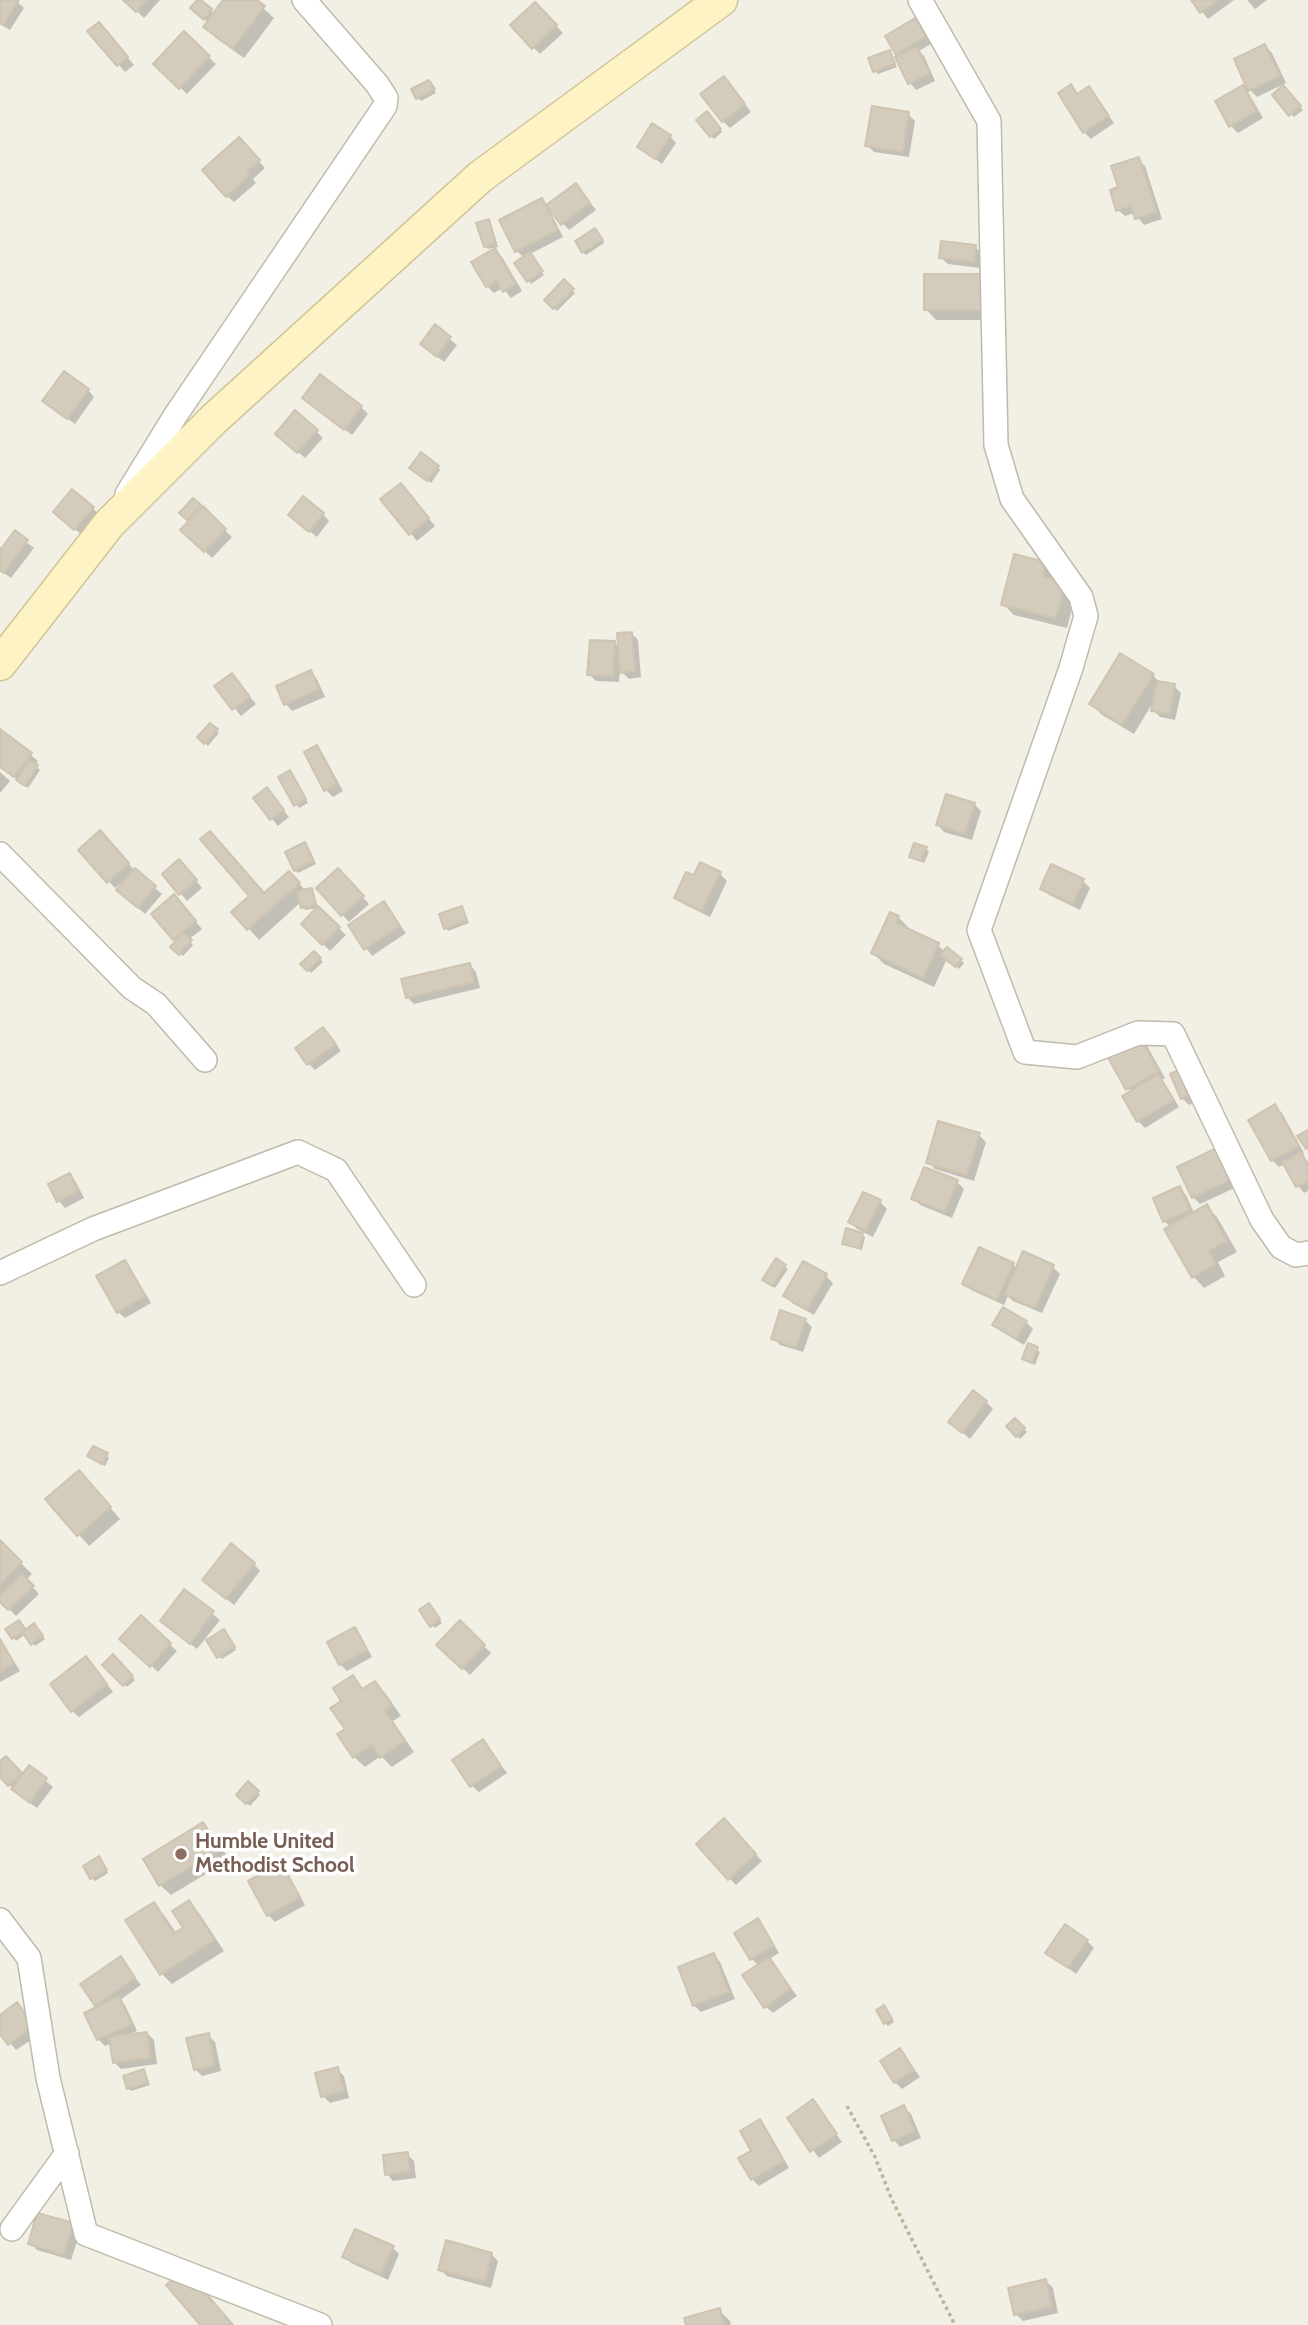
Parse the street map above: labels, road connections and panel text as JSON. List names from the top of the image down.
{
  "places": ["Humble United Methodist School"]
}
